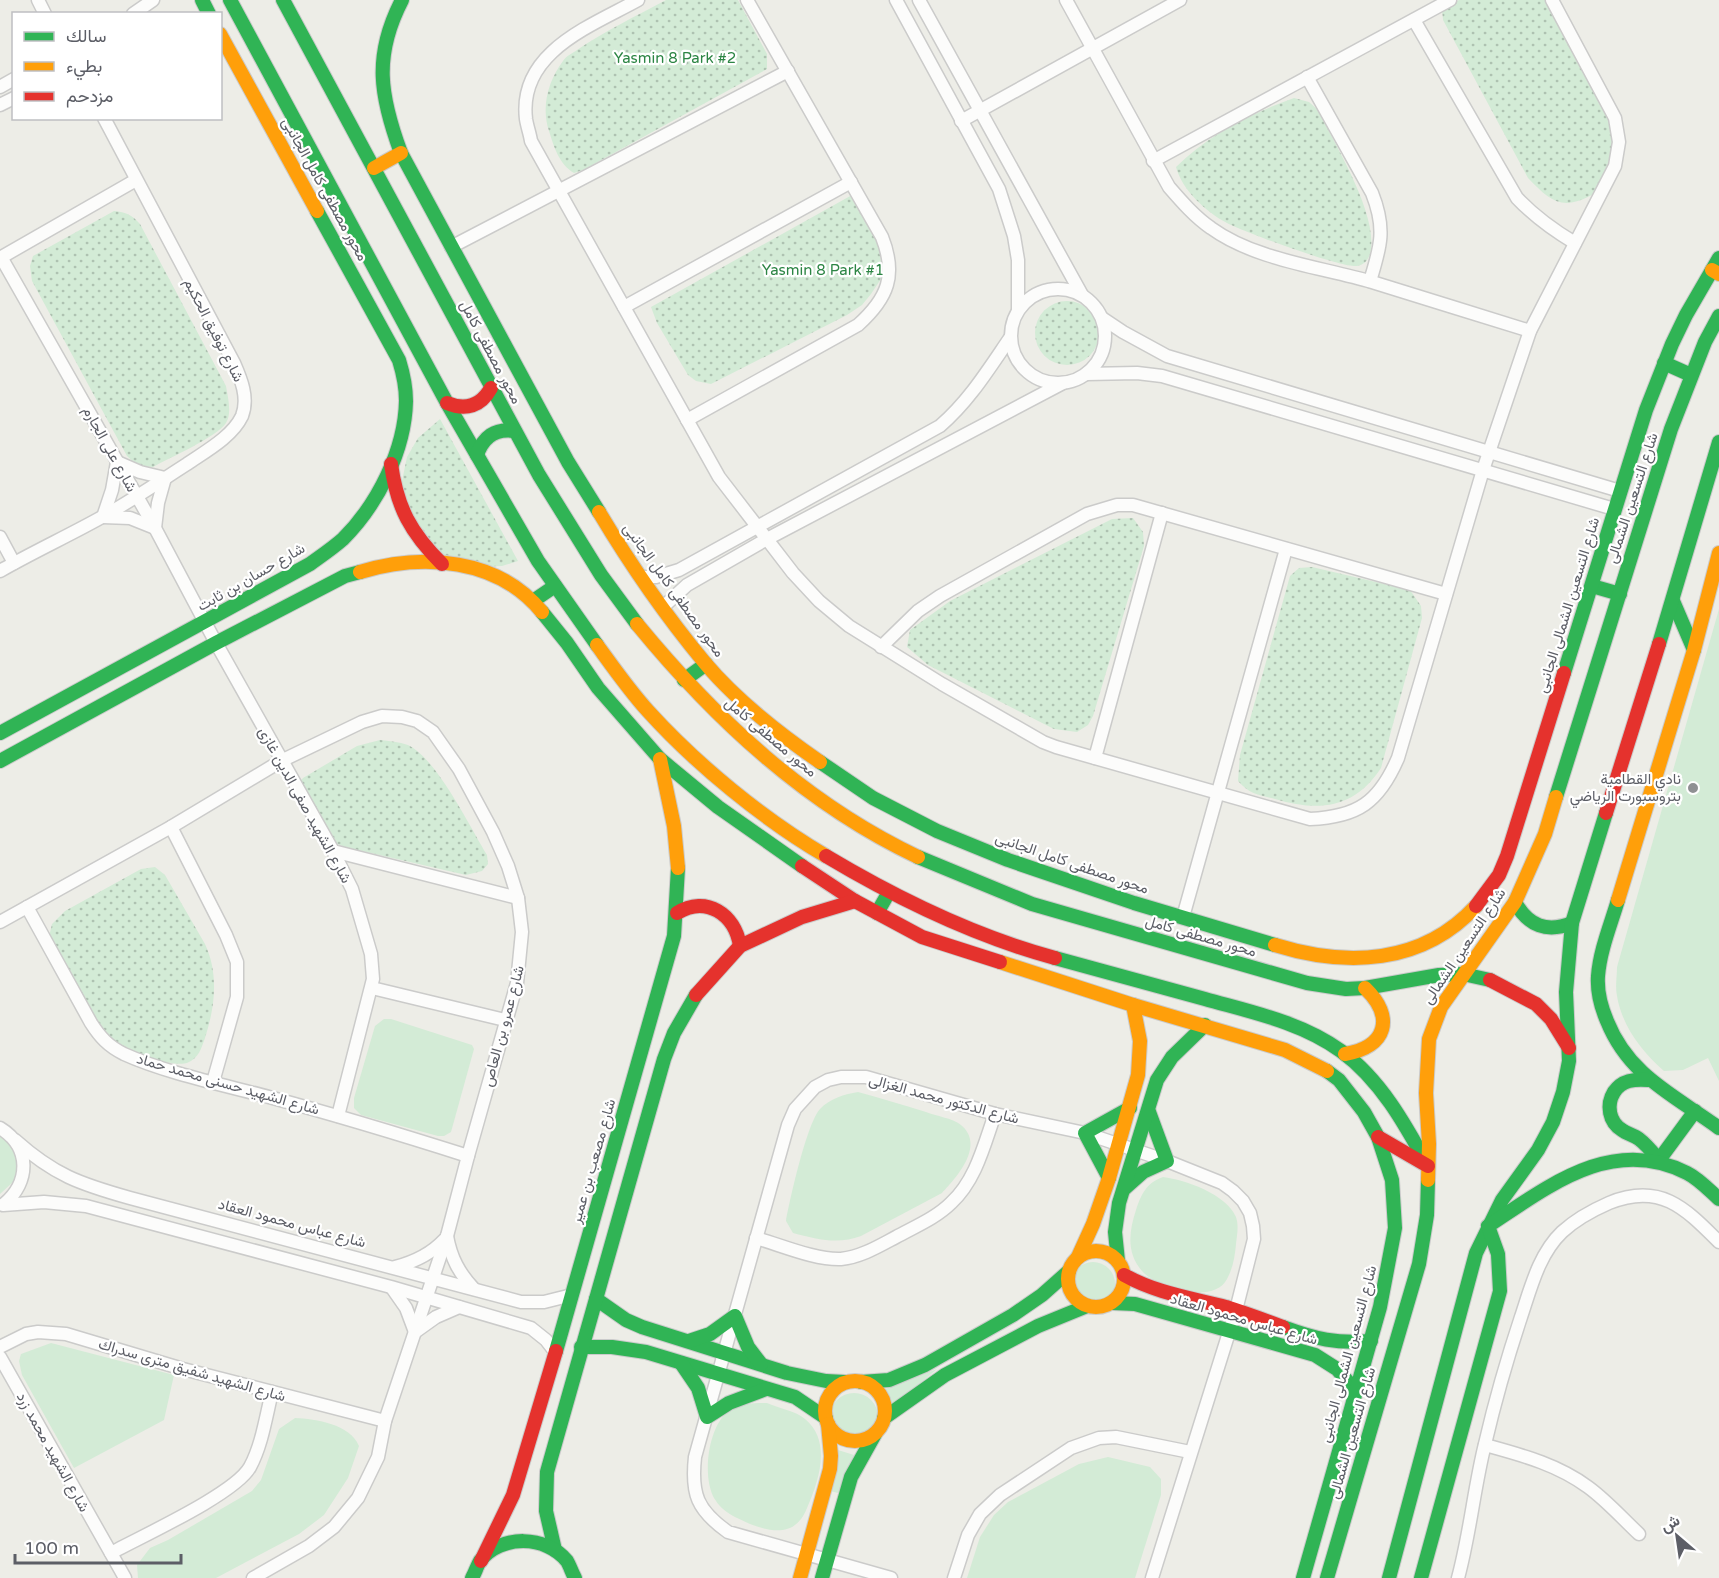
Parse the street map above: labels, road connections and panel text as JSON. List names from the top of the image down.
{
  "streets": {
    "street": [
      "محور مصطفى كامل الجانبى",
      "شارع توفيق الحكيم",
      "محور مصطفى كامل",
      "شارع على الجارم",
      "شارع التسعين الشمالى",
      "شارع حسان بن ثابت",
      "شارع التسعين الشمالى الجانبى",
      "شارع الشهيد صفى الدين غازى",
      "شارع عمرو بن العاص",
      "شارع الشهيد حسنى محمد حماد",
      "شارع الدكتور محمد الغزالى",
      "شارع مصعب بن عمير",
      "شارع عباس محمود العقاد",
      "شارع الشهيد شفيق مترى سدراك",
      "شارع الشهيد محمد زرد"
    ]
  },
  "crossings": [
    ["محور مصطفى كامل الجانبى", "شارع حسان بن ثابت"],
    ["محور مصطفى كامل الجانبى", "شارع التسعين الشمالى الجانبى"],
    ["شارع توفيق الحكيم", "شارع على الجارم"],
    ["محور مصطفى كامل", "شارع التسعين الشمالى"],
    ["شارع على الجارم", "شارع حسان بن ثابت"],
    ["شارع على الجارم", "شارع الشهيد صفى الدين غازى"],
    ["شارع التسعين الشمالى الجانبى", "شارع عباس محمود العقاد"],
    ["شارع الشهيد صفى الدين غازى", "شارع عمرو بن العاص"],
    ["شارع الشهيد صفى الدين غازى", "شارع الشهيد حسنى محمد حماد"],
    ["شارع عمرو بن العاص", "شارع الشهيد حسنى محمد حماد"],
    ["شارع عمرو بن العاص", "شارع عباس محمود العقاد"],
    ["شارع عمرو بن العاص", "شارع الشهيد شفيق مترى سدراك"],
    ["شارع الدكتور محمد الغزالى", "شارع عباس محمود العقاد"],
    ["شارع مصعب بن عمير", "شارع عباس محمود العقاد"]
  ],
  "parks": ["Yasmin 8 Park #2", "Yasmin 8 Park #1"],
  "places": ["نادي القطامية بتروسبورت الرياضي"],
  "legend": ["سالك", "بطيء", "مزدحم"],
  "scale_bar": "100 m",
  "north": "top left"
}
